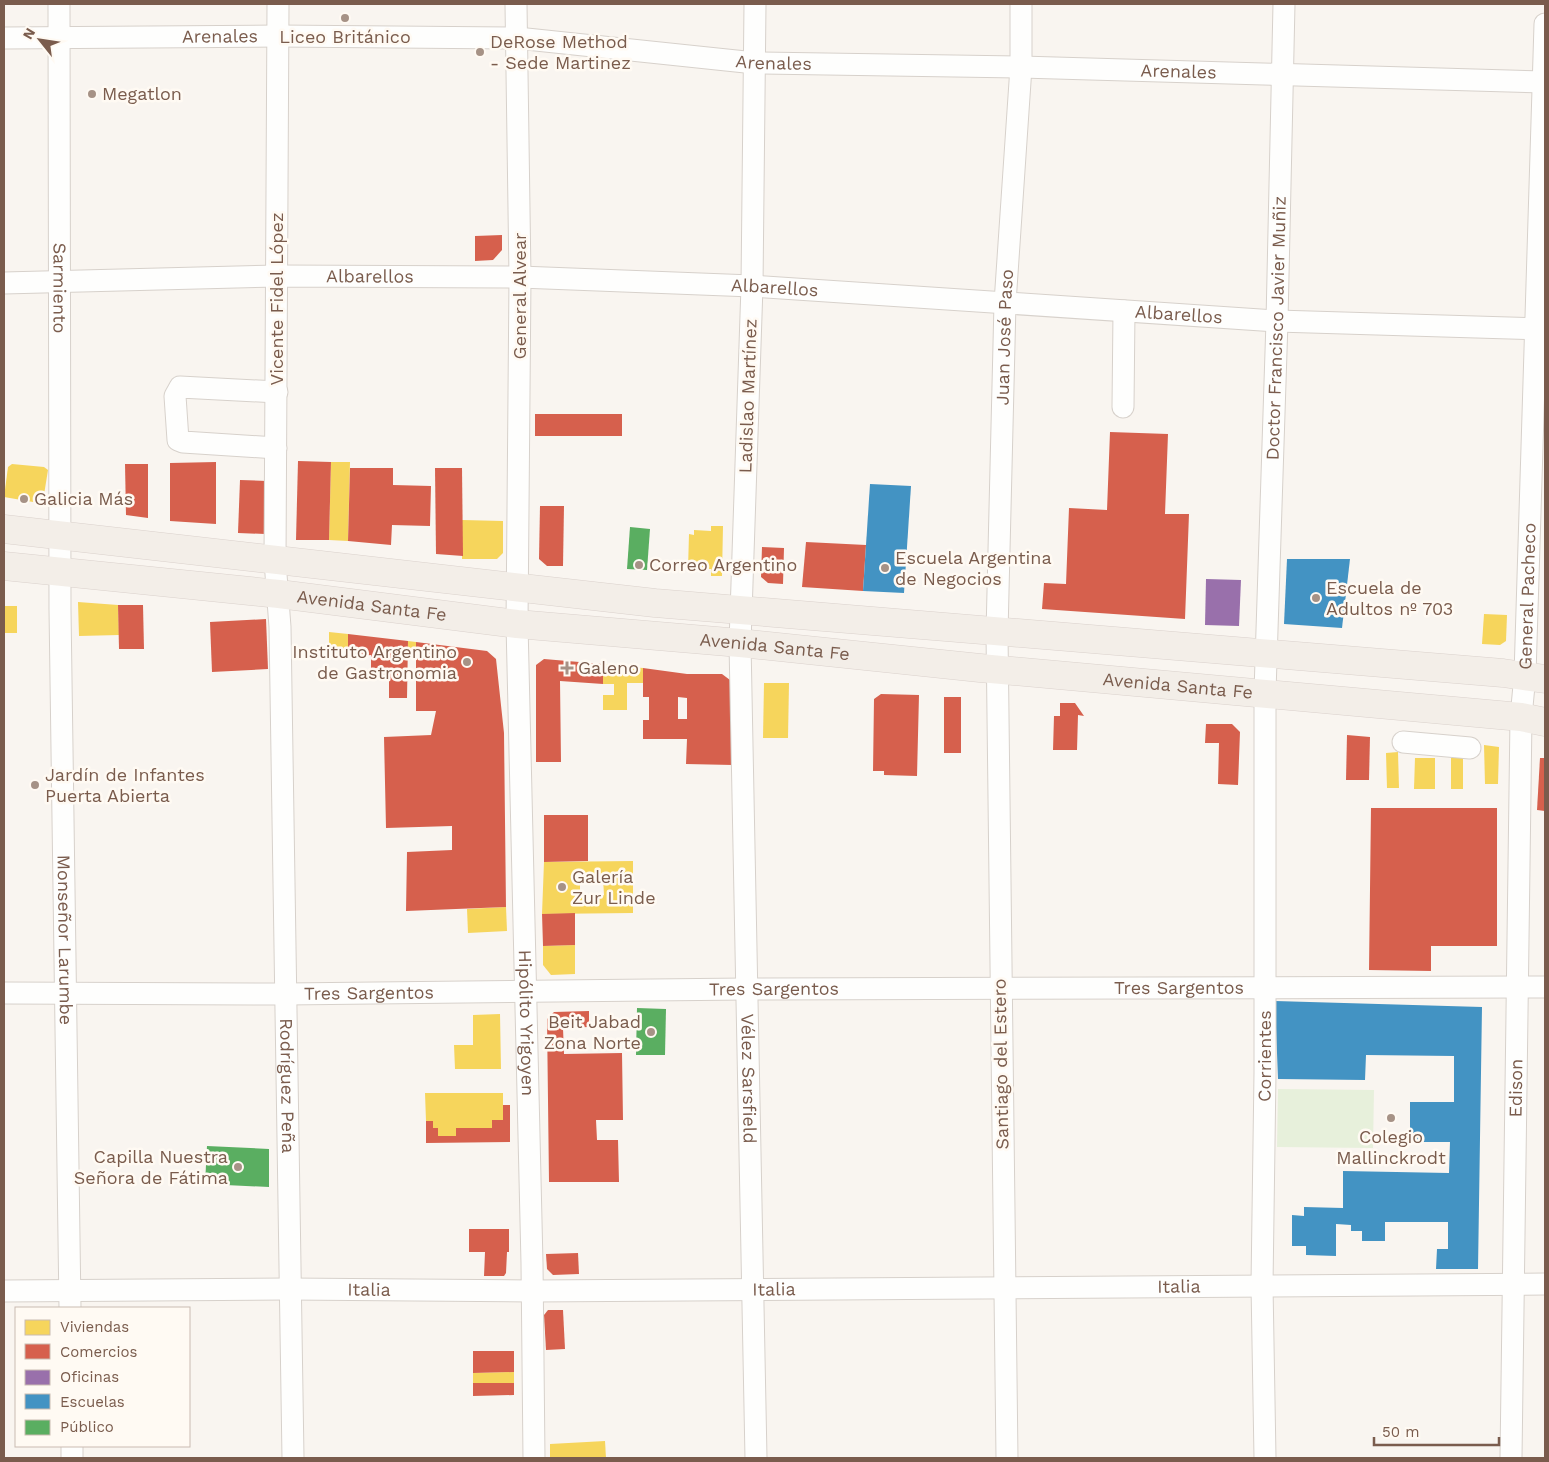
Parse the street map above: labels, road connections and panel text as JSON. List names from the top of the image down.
{
  "streets": {
    "main road": ["Avenida Santa Fe"],
    "street": [
      "Arenales",
      "Albarellos",
      "Sarmiento",
      "General Alvear",
      "Vicente Fidel López",
      "Doctor Francisco Javier Muñiz",
      "Juan José Paso",
      "Ladislao Martínez",
      "General Pacheco",
      "Monseñor Larumbe",
      "Tres Sargentos",
      "Hipólito Yrigoyen",
      "Corrientes",
      "Santiago del Estero",
      "Vélez Sarsfield",
      "Rodríguez Peña",
      "Edison",
      "Italia"
    ]
  },
  "crossings": [
    ["Arenales", "Sarmiento"],
    ["Arenales", "General Alvear"],
    ["Arenales", "Vicente Fidel López"],
    ["Arenales", "Doctor Francisco Javier Muñiz"],
    ["Arenales", "Juan José Paso"],
    ["Arenales", "Ladislao Martínez"],
    ["Arenales", "General Pacheco"],
    ["Albarellos", "Sarmiento"],
    ["Albarellos", "General Alvear"],
    ["Albarellos", "Vicente Fidel López"],
    ["Albarellos", "Doctor Francisco Javier Muñiz"],
    ["Albarellos", "Juan José Paso"],
    ["Albarellos", "Ladislao Martínez"],
    ["Albarellos", "General Pacheco"],
    ["Sarmiento", "Avenida Santa Fe"],
    ["Sarmiento", "Monseñor Larumbe"],
    ["General Alvear", "Avenida Santa Fe"],
    ["General Alvear", "Hipólito Yrigoyen"],
    ["Vicente Fidel López", "Avenida Santa Fe"],
    ["Vicente Fidel López", "Rodríguez Peña"],
    ["Doctor Francisco Javier Muñiz", "Avenida Santa Fe"],
    ["Doctor Francisco Javier Muñiz", "Corrientes"],
    ["Juan José Paso", "Avenida Santa Fe"],
    ["Juan José Paso", "Santiago del Estero"],
    ["Ladislao Martínez", "Avenida Santa Fe"],
    ["Ladislao Martínez", "Vélez Sarsfield"],
    ["General Pacheco", "Avenida Santa Fe"],
    ["General Pacheco", "Edison"],
    ["Avenida Santa Fe", "Monseñor Larumbe"],
    ["Avenida Santa Fe", "Hipólito Yrigoyen"],
    ["Avenida Santa Fe", "Corrientes"],
    ["Avenida Santa Fe", "Santiago del Estero"],
    ["Avenida Santa Fe", "Vélez Sarsfield"],
    ["Avenida Santa Fe", "Rodríguez Peña"],
    ["Avenida Santa Fe", "Edison"],
    ["Monseñor Larumbe", "Tres Sargentos"],
    ["Monseñor Larumbe", "Italia"],
    ["Tres Sargentos", "Hipólito Yrigoyen"],
    ["Tres Sargentos", "Corrientes"],
    ["Tres Sargentos", "Santiago del Estero"],
    ["Tres Sargentos", "Vélez Sarsfield"],
    ["Tres Sargentos", "Rodríguez Peña"],
    ["Tres Sargentos", "Edison"],
    ["Hipólito Yrigoyen", "Italia"],
    ["Corrientes", "Italia"],
    ["Santiago del Estero", "Italia"],
    ["Vélez Sarsfield", "Italia"],
    ["Rodríguez Peña", "Italia"],
    ["Edison", "Italia"]
  ],
  "places": {
    "other": [
      "Liceo Británico",
      "DeRose Method - Sede Martinez",
      "Megatlon",
      "Galicia Más",
      "Correo Argentino",
      "Escuela Argentina de Negocios",
      "Escuela de Adultos nº 703",
      "Instituto Argentino de Gastronomia",
      "Jardín de Infantes Puerta Abierta",
      "Galería Zur Linde",
      "Beit Jabad Zona Norte",
      "Colegio Mallinckrodt",
      "Capilla Nuestra Señora de Fátima"
    ],
    "health": ["Galeno"]
  },
  "legend": [
    "Viviendas",
    "Comercios",
    "Oficinas",
    "Escuelas",
    "Público"
  ],
  "scale_bar": "50 m",
  "north": "top left"
}
